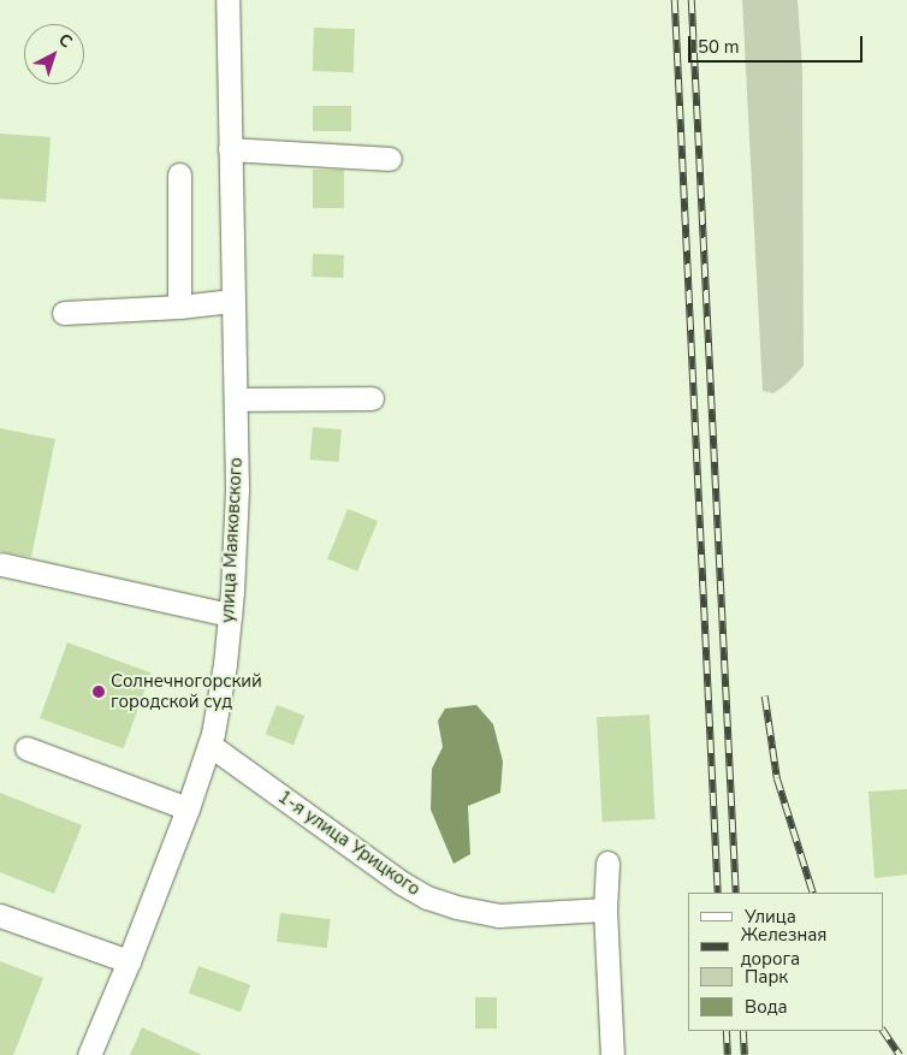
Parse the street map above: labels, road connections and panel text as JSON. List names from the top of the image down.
{
  "streets": {
    "street": ["улица Маяковского", "1-я улица Урицкого"]
  },
  "crossings": [
    ["улица Маяковского", "1-я улица Урицкого"]
  ],
  "places": ["Солнечногорский городской суд"],
  "legend": [
    "Улица",
    "Железная дорога",
    "Парк",
    "Вода"
  ],
  "scale_bar": "50 m",
  "north": "top right"
}
